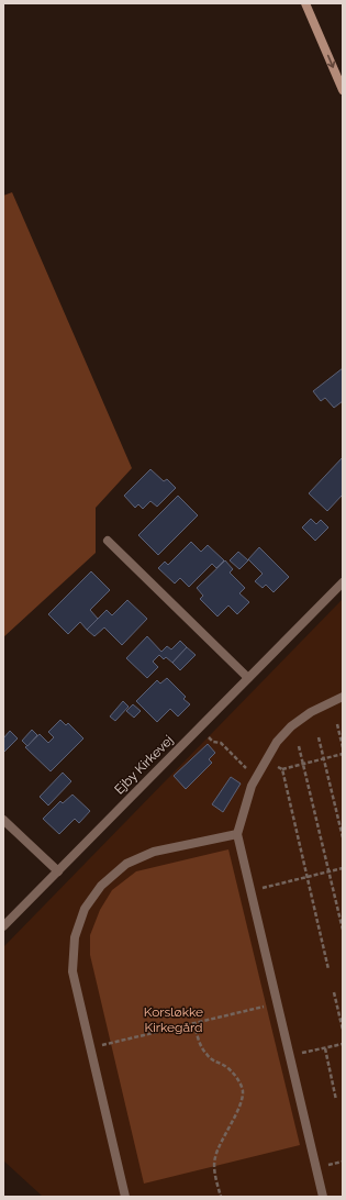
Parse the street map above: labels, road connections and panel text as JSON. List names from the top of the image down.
{
  "streets": {
    "street": ["Ejby Kirkevej"]
  },
  "parks": ["Korsløkke Kirkegård"]
}
